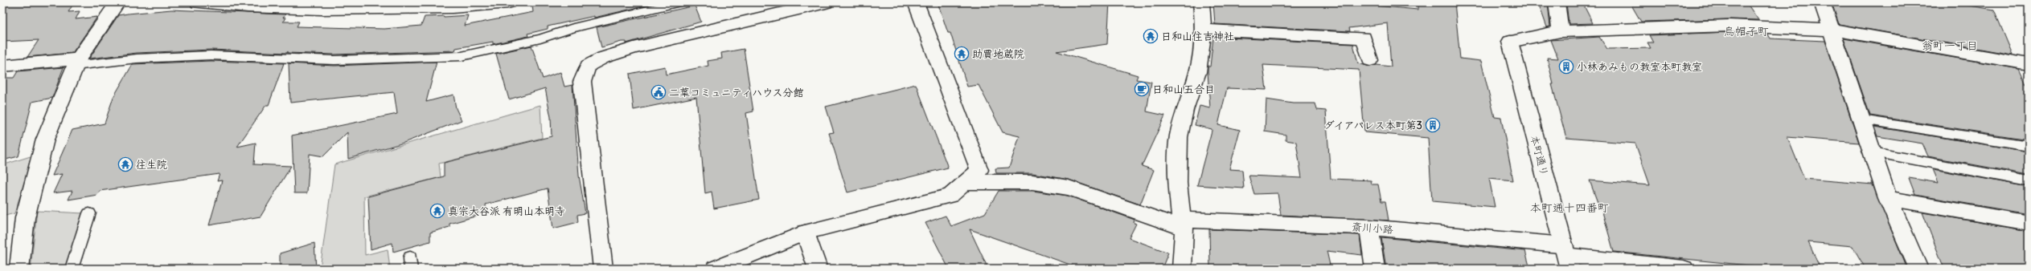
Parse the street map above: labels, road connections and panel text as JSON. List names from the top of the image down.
{
  "streets": {
    "street": ["本町通り", "斎川小路"]
  },
  "crossings": [
    ["本町通り", "斎川小路"]
  ],
  "districts": ["烏帽子町", "翁町一丁目", "本町通十四番町"],
  "places": {
    "temple": [
      "日和山住吉神社",
      "助賈地蔵院",
      "往生院",
      "真宗大谷派 有明山本明寺"
    ],
    "building": ["小林あみもの教室本町教室", "ダイアパレス本町第3"],
    "cafe": ["日和山五合目"],
    "public building": ["二葉コミュニティハウス分館"]
  }
}
